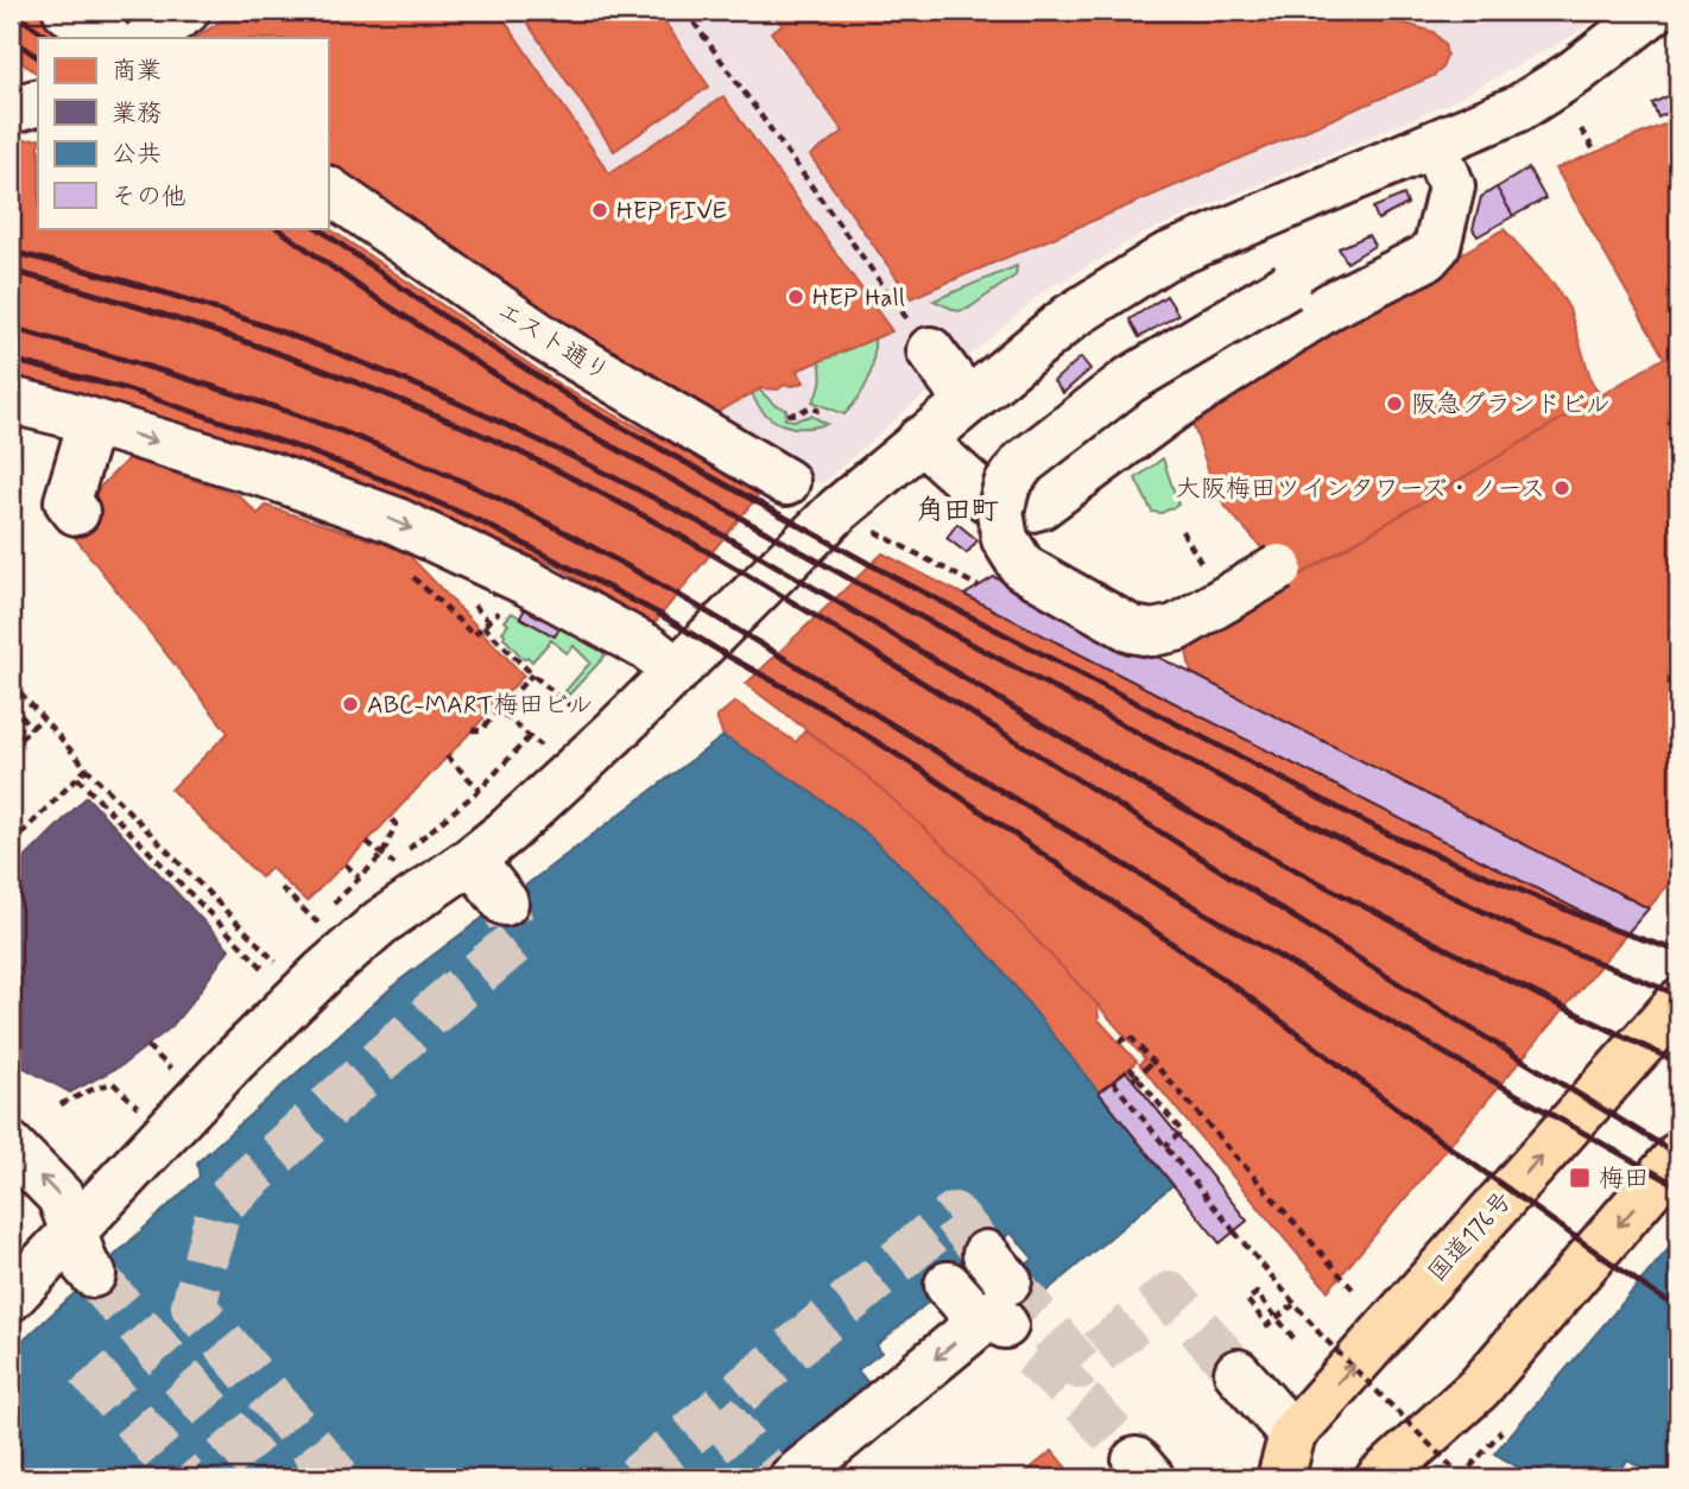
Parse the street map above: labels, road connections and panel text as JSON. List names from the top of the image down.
{
  "streets": {
    "highway": ["国道176号"],
    "street": ["エスト通り"]
  },
  "districts": ["角田町"],
  "places": {
    "other": [
      "HEP FIVE",
      "HEP Hall",
      "阪急グランドビル",
      "大阪梅田ツインタワーズ・ノース",
      "ABC-MART梅田ビル"
    ],
    "transit": ["梅田"]
  },
  "legend": [
    "商業",
    "業務",
    "公共",
    "その他"
  ]
}
